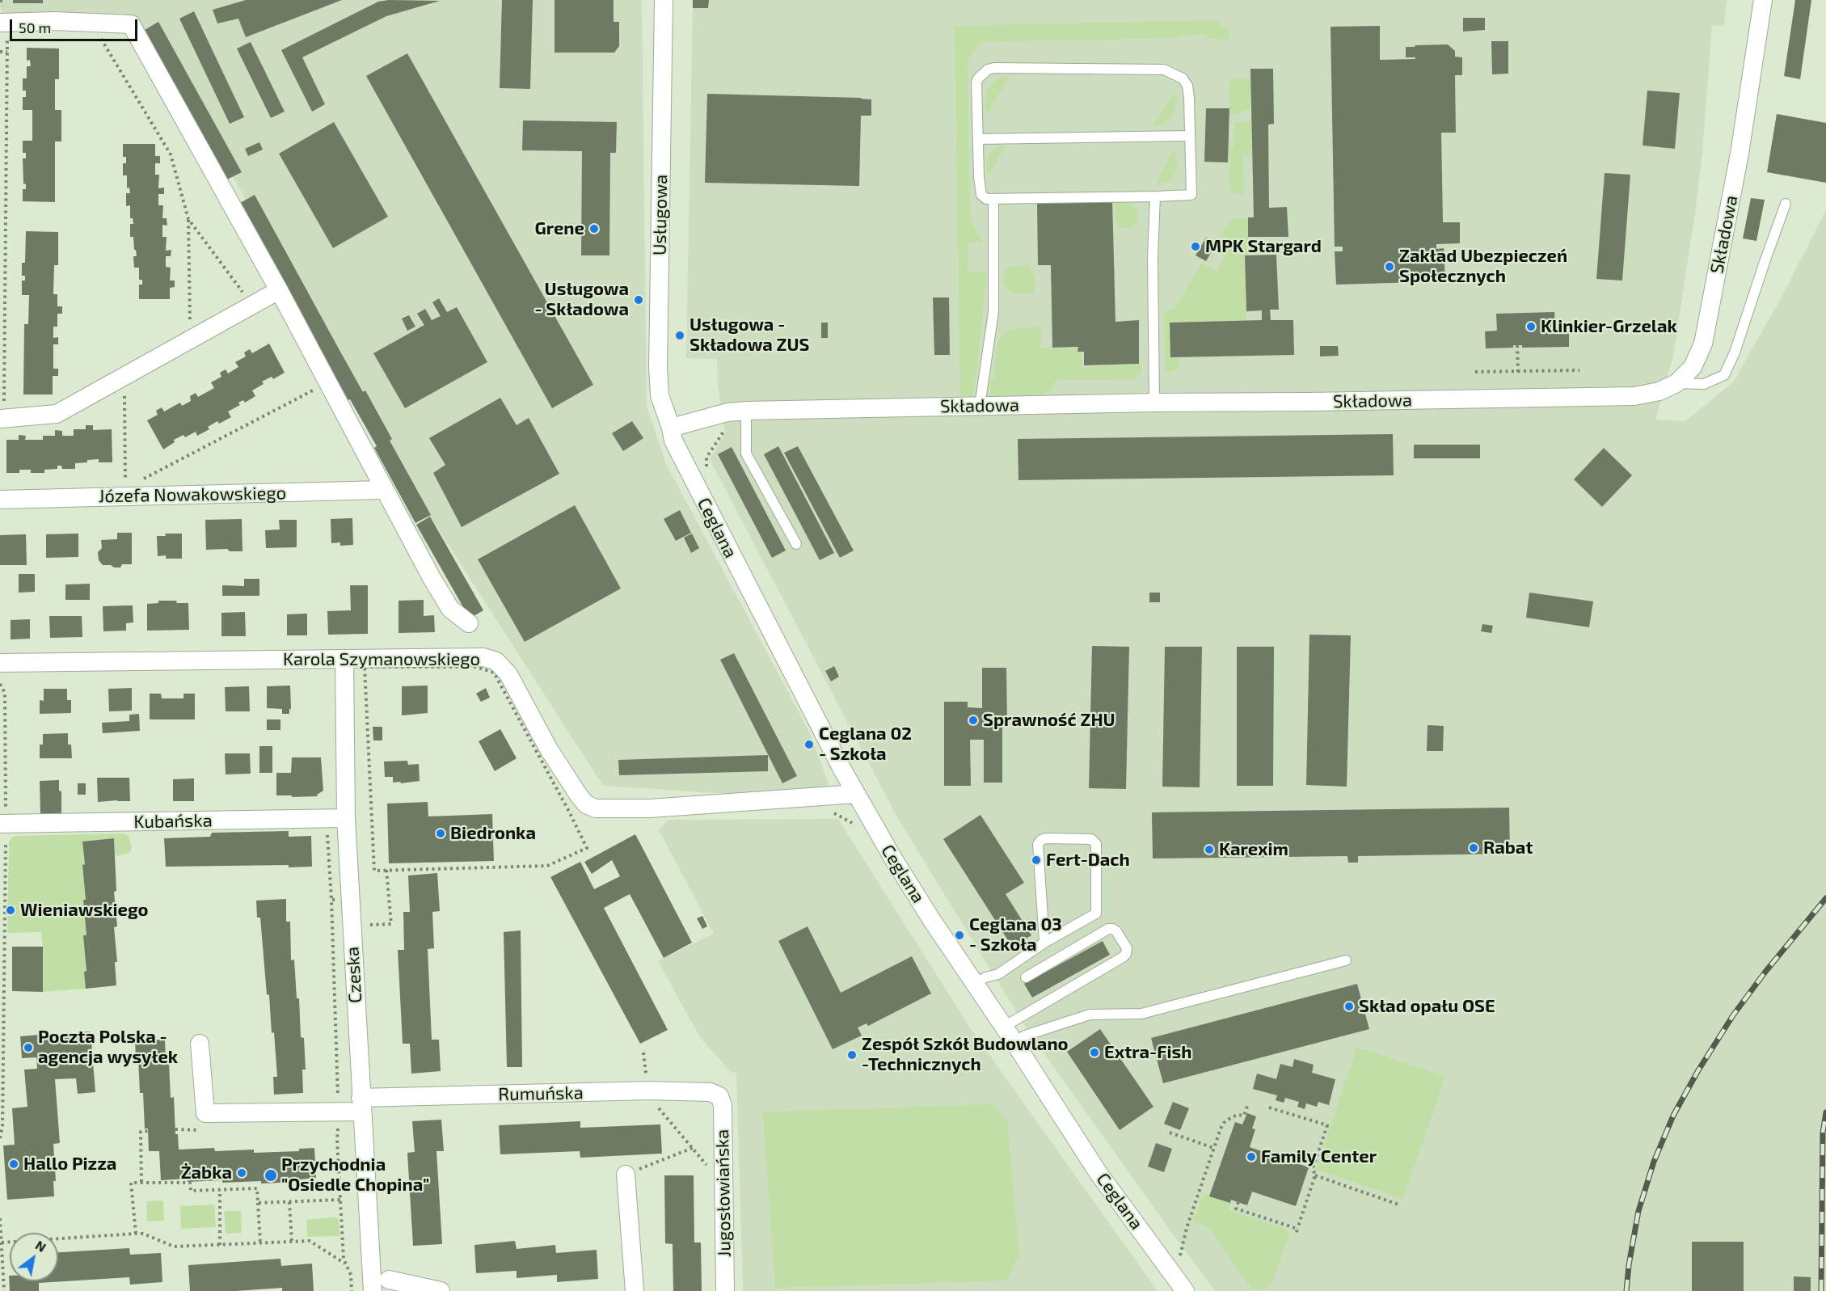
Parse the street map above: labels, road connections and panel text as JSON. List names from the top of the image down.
{
  "streets": {
    "street": [
      "Usługowa",
      "Składowa",
      "Józefa Nowakowskiego",
      "Ceglana",
      "Karola Szymanowskiego",
      "Kubańska",
      "Czeska",
      "Rumuńska",
      "Jugosłowiańska"
    ]
  },
  "crossings": [
    ["Usługowa", "Składowa"],
    ["Usługowa", "Ceglana"],
    ["Składowa", "Ceglana"],
    ["Ceglana", "Karola Szymanowskiego"],
    ["Karola Szymanowskiego", "Czeska"],
    ["Kubańska", "Czeska"],
    ["Czeska", "Rumuńska"],
    ["Rumuńska", "Jugosłowiańska"]
  ],
  "places": [
    "Grene",
    "MPK Stargard",
    "Zakład Ubezpieczeń Społecznych",
    "Usługowa - Składowa",
    "Klinkier-Grzelak",
    "Usługowa - Składowa ZUS",
    "Sprawność ZHU",
    "Ceglana 02 - Szkoła",
    "Biedronka",
    "Rabat",
    "Karexim",
    "Fert-Dach",
    "Wieniawskiego",
    "Ceglana 03 - Szkoła",
    "Skład opału OSE",
    "Poczta Polska - agencja wysyłek",
    "Extra-Fish",
    "Zespół Szkół Budowlano -Technicznych",
    "Family Center",
    "Hallo Pizza",
    "Żabka",
    "Przychodnia \"Osiedle Chopina\""
  ],
  "scale_bar": "50 m",
  "north": "top right"
}
